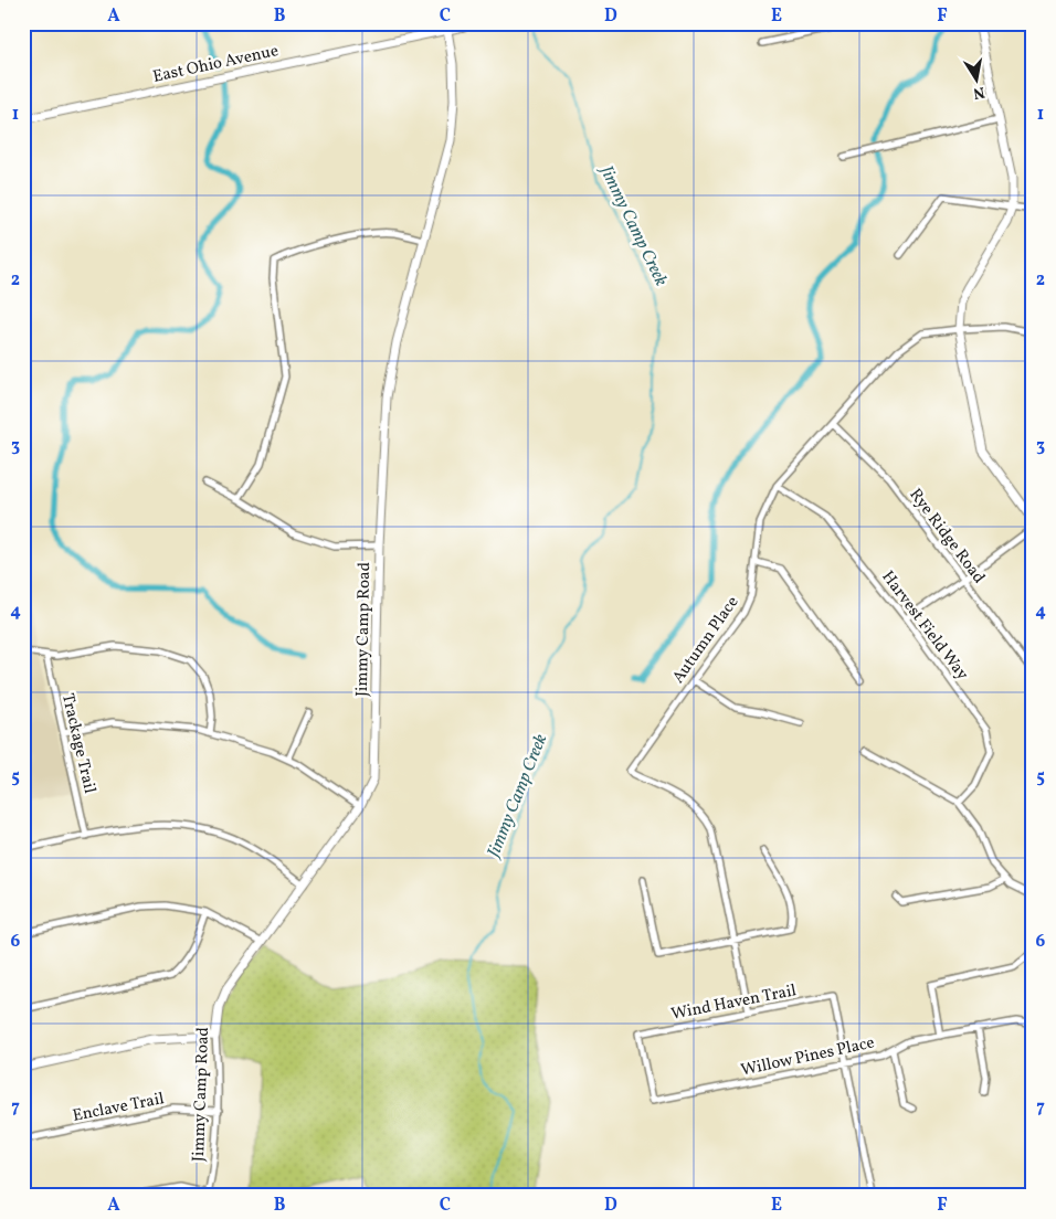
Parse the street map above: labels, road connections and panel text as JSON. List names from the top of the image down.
{
  "streets": {
    "street": [
      "East Ohio Avenue",
      "Rye Ridge Road",
      "Harvest Field Way",
      "Jimmy Camp Road",
      "Autumn Place",
      "Trackage Trail",
      "Wind Haven Trail",
      "Willow Pines Place",
      "Enclave Trail"
    ]
  },
  "crossings": [
    ["East Ohio Avenue", "Jimmy Camp Road"],
    ["Rye Ridge Road", "Autumn Place"],
    ["Harvest Field Way", "Autumn Place"],
    ["Jimmy Camp Road", "Enclave Trail"],
    ["Autumn Place", "Wind Haven Trail"],
    ["Wind Haven Trail", "Willow Pines Place"]
  ],
  "water": ["Jimmy Camp Creek"],
  "north": "bottom",
  "grid": {
    "columns": [
      "A",
      "B",
      "C",
      "D",
      "E",
      "F"
    ],
    "rows": [
      "1",
      "2",
      "3",
      "4",
      "5",
      "6",
      "7"
    ]
  }
}
